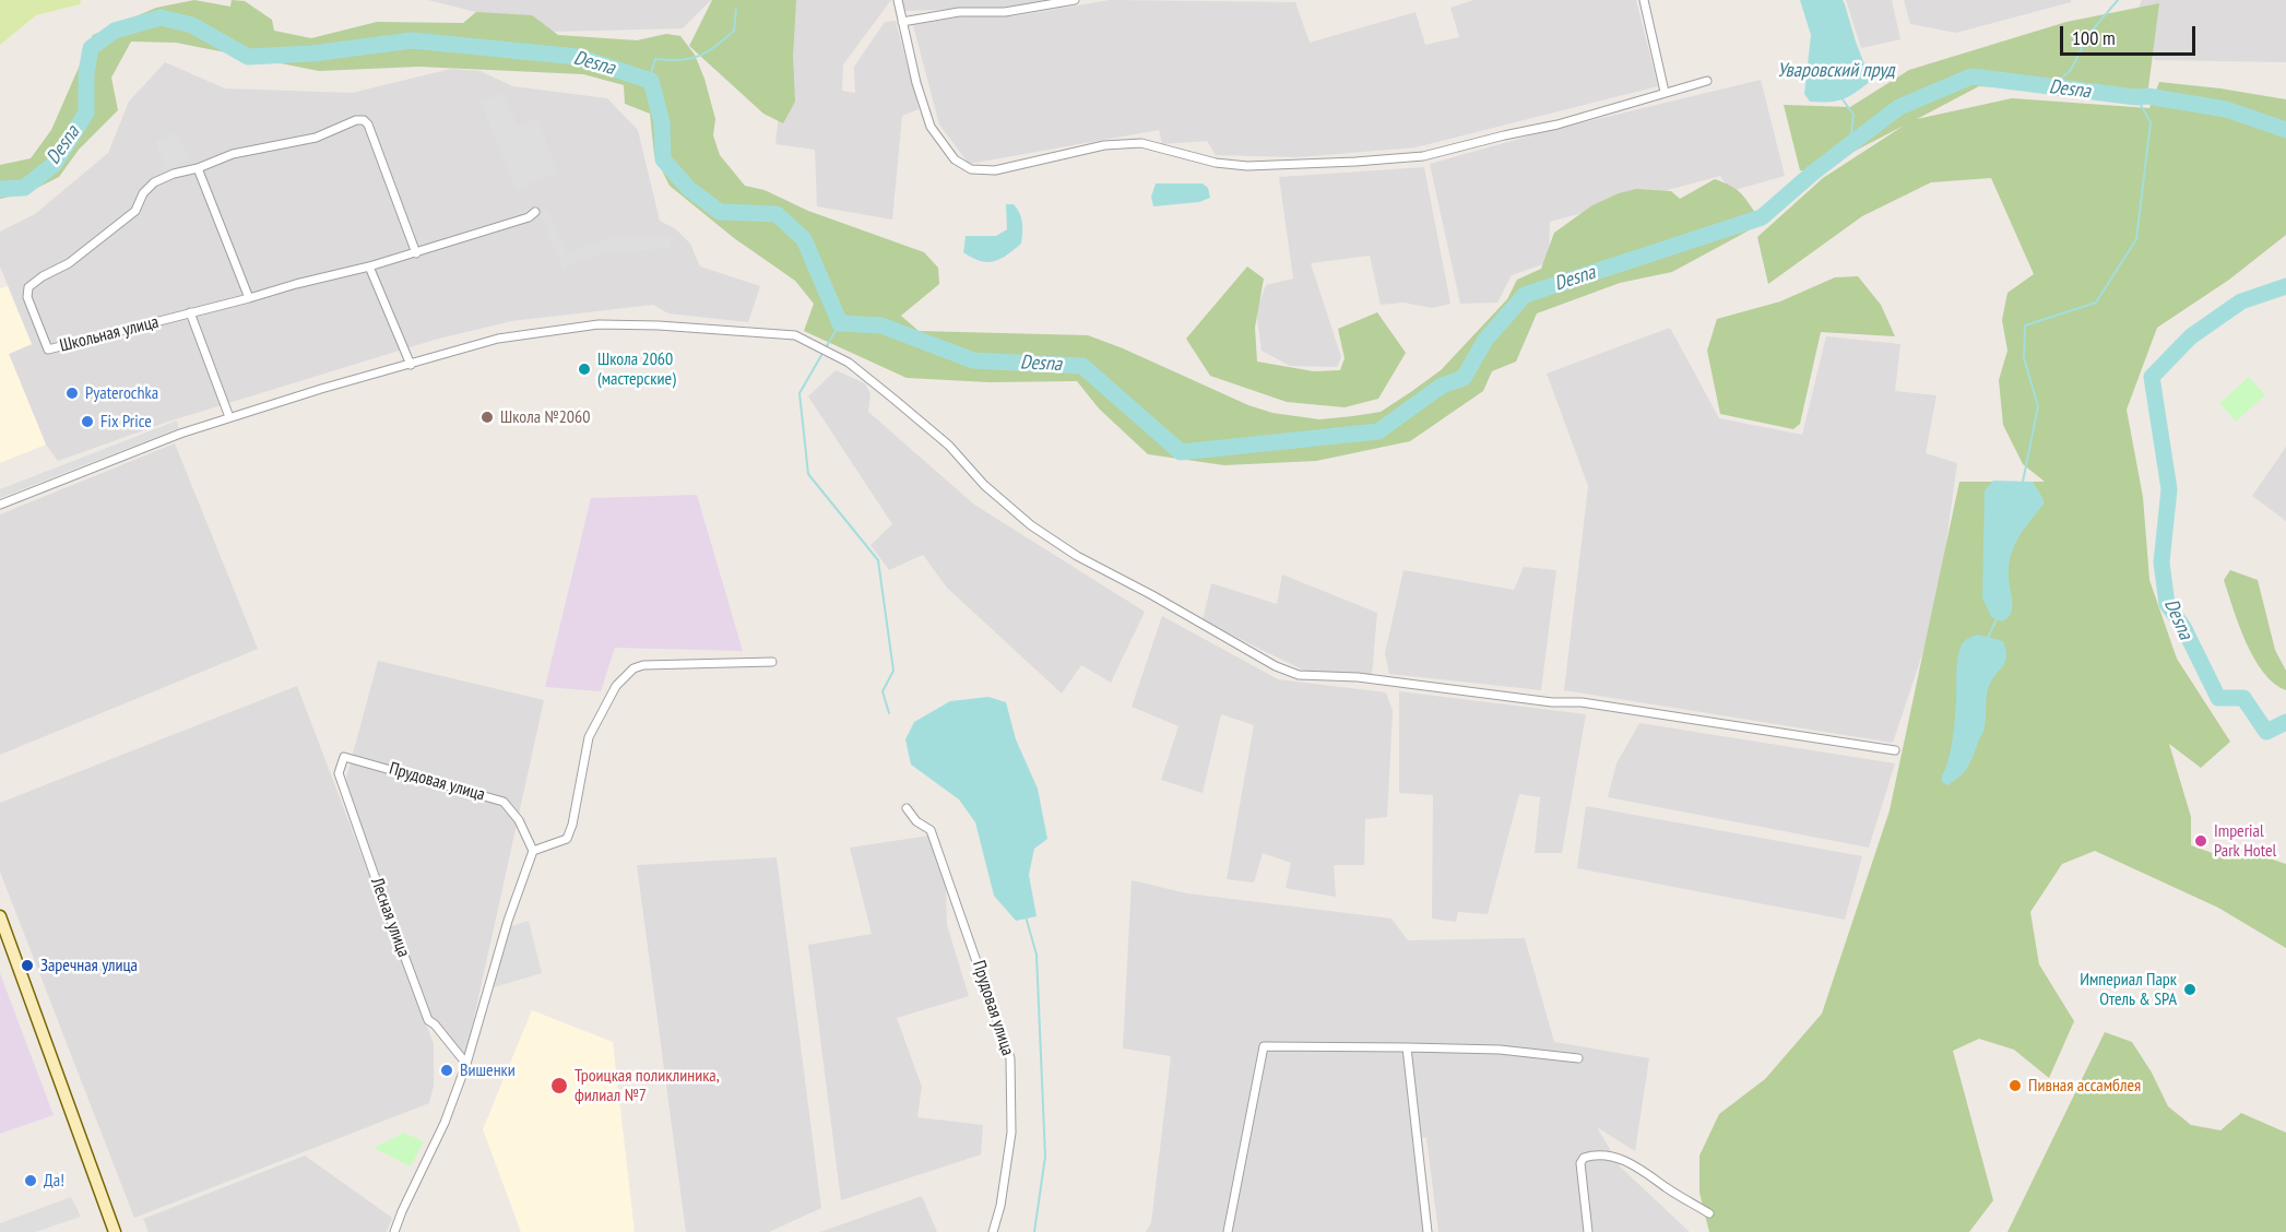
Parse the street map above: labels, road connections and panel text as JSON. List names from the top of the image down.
{
  "streets": {
    "street": ["Школьная улица", "Прудовая улица", "Лесная улица"]
  },
  "crossings": [
    ["Прудовая улица", "Лесная улица"]
  ],
  "water": ["Desna", "Уваровский пруд"],
  "places": [
    "Школа 2060 (мастерские)",
    "Pyaterochka",
    "Школа №2060",
    "Fix Price",
    "Imperial Park Hotel",
    "Заречная улица",
    "Империал Парк Отель & SPA",
    "Вишенки",
    "Троицкая поликлиника, филиал №7",
    "Пивная ассамблея",
    "Да!"
  ],
  "scale_bar": "100 m"
}
